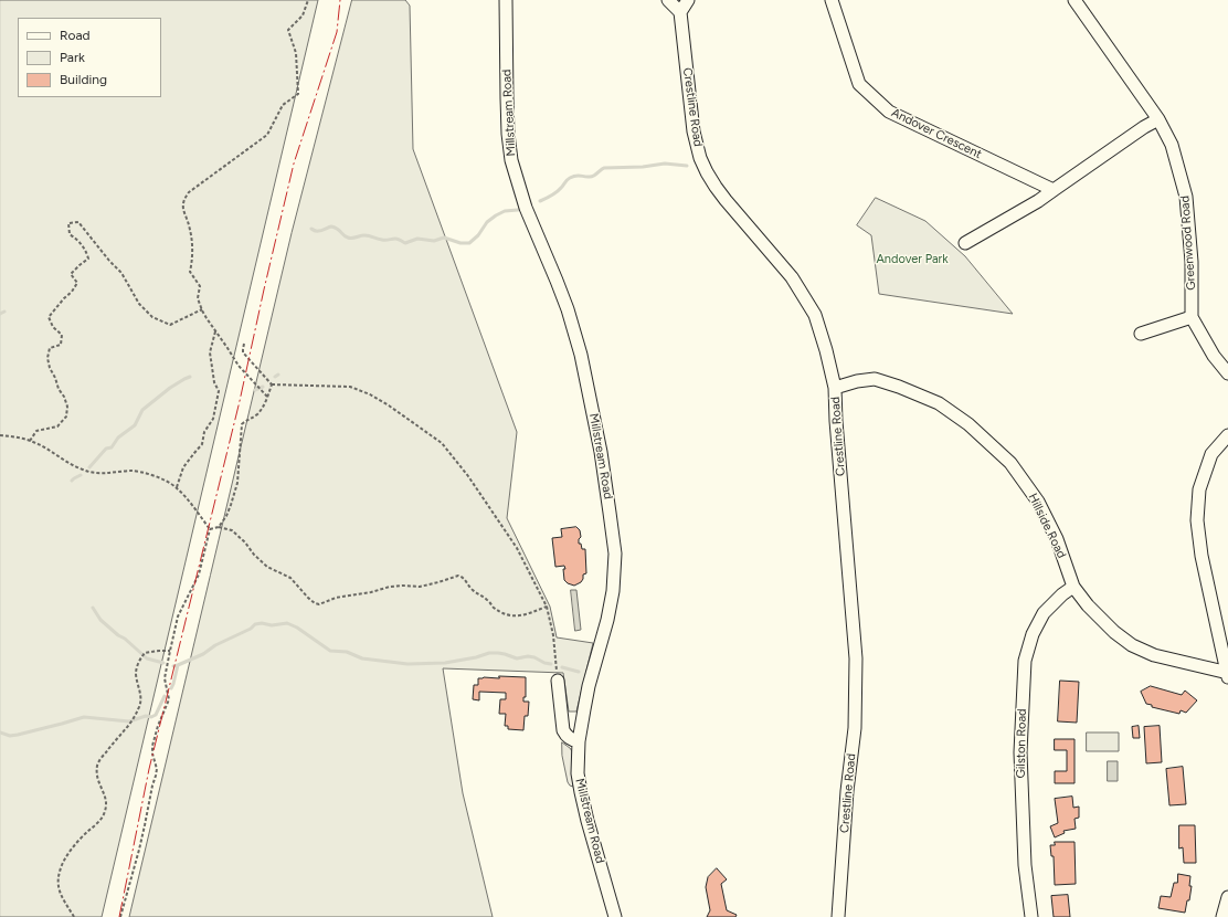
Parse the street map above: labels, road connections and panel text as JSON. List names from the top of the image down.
{
  "streets": {
    "street": [
      "Crestline Road",
      "Millstream Road",
      "Andover Crescent",
      "Greenwood Road",
      "Hillside Road",
      "Gilston Road"
    ]
  },
  "crossings": [
    ["Crestline Road", "Hillside Road"],
    ["Hillside Road", "Gilston Road"]
  ],
  "parks": ["Andover Park"],
  "legend": ["Road", "Park", "Building"]
}
